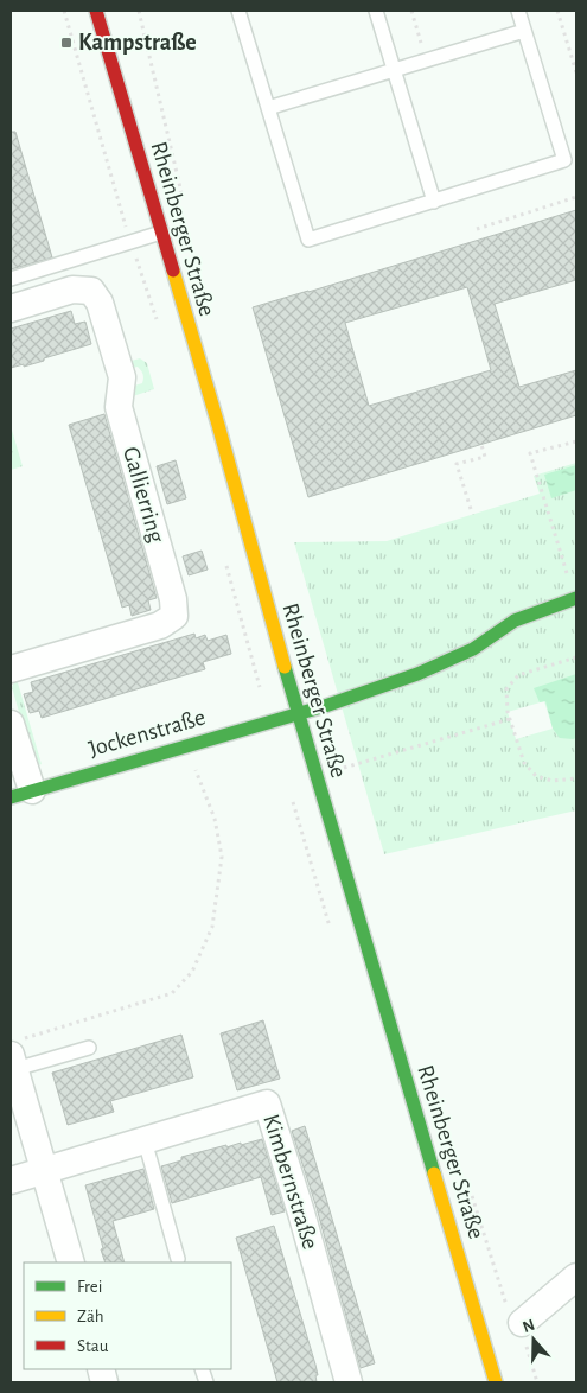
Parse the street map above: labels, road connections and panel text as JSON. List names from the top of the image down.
{
  "streets": {
    "main road": ["Rheinberger Straße", "Jockenstraße"],
    "street": ["Gallierring", "Kimbernstraße"]
  },
  "crossings": [
    ["Rheinberger Straße", "Jockenstraße"]
  ],
  "places": {
    "transit": ["Kampstraße"]
  },
  "legend": ["Frei", "Zäh", "Stau"],
  "north": "top"
}
